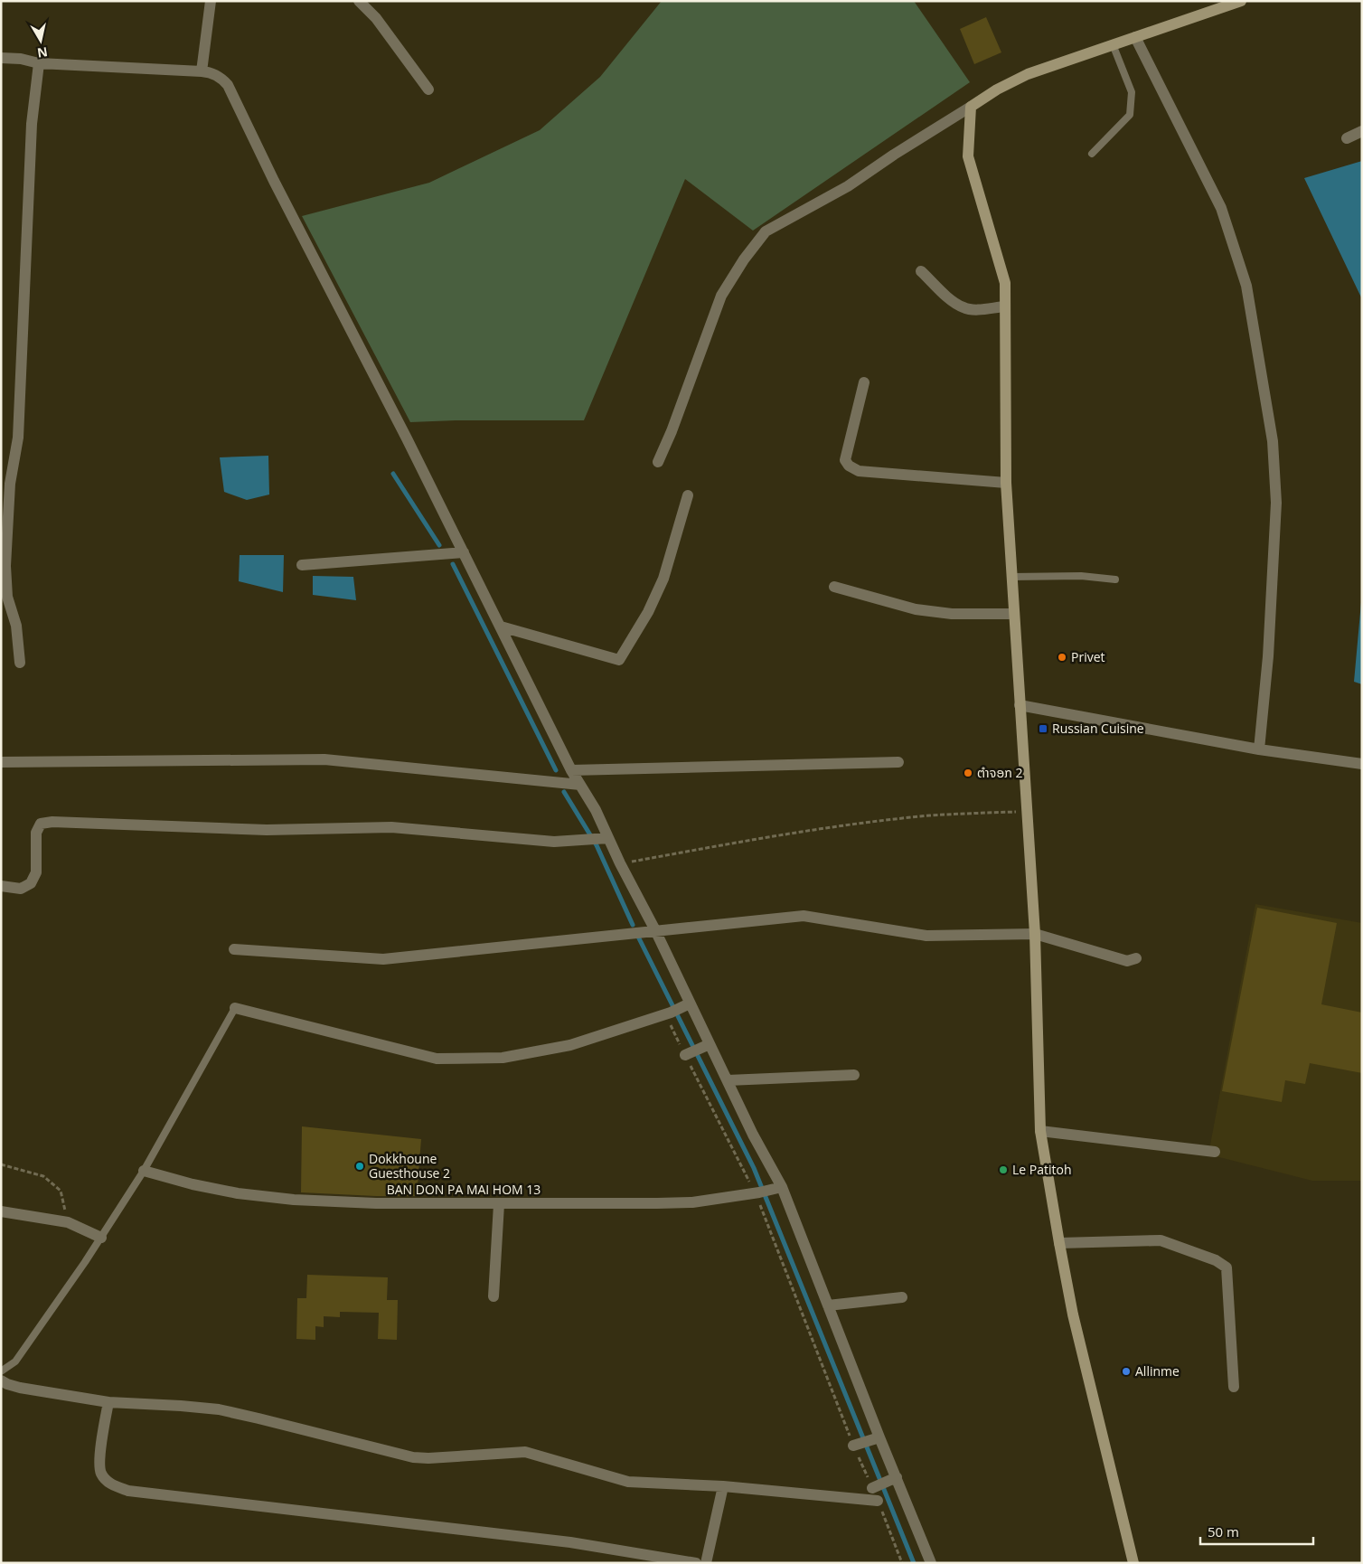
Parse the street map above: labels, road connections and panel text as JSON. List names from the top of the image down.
{
  "streets": {
    "street": ["BAN DON PA MAI HOM 13"]
  },
  "places": {
    "other": [
      "Privet",
      "ຕຳຈອກ 2",
      "Dokkhoune Guesthouse 2",
      "Le Patitoh",
      "Allinme"
    ],
    "transit": ["Russian Cuisine"]
  },
  "scale_bar": "50 m",
  "north": "bottom"
}
